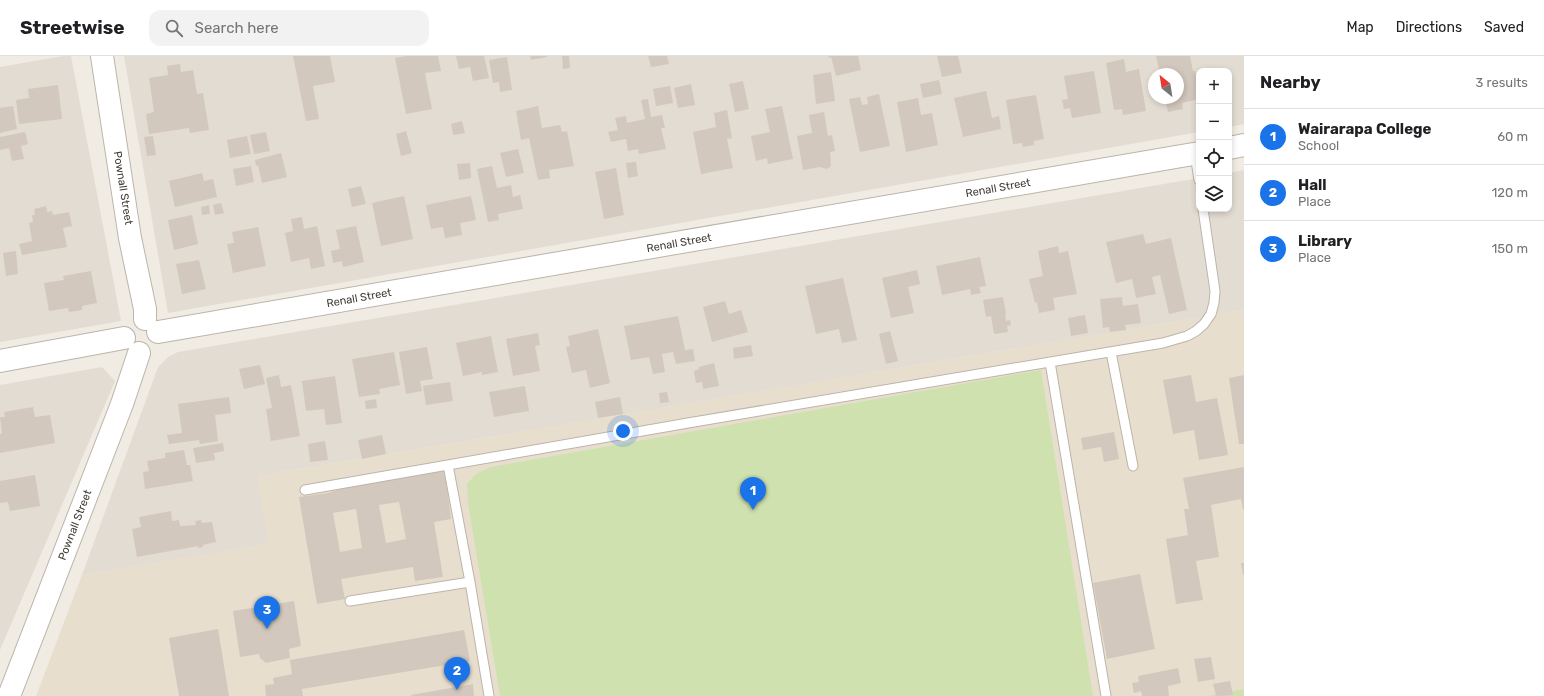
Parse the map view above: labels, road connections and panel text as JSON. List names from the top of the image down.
{
  "streets": {
    "street": ["Pownall Street", "Renall Street"]
  },
  "crossings": [
    ["Pownall Street", "Renall Street"]
  ],
  "north": "top left",
  "page": {
    "header": "Streetwise",
    "search": "Search here",
    "nav": ["Map", "Directions", "Saved"],
    "heading": ["Nearby", "3 results"],
    "map_buttons": ["+", "−"],
    "list": [
      {
        "mark": "1",
        "name": "Wairarapa College",
        "note": "School",
        "value": "60 m"
      },
      {
        "mark": "2",
        "name": "Hall",
        "note": "Place",
        "value": "120 m"
      },
      {
        "mark": "3",
        "name": "Library",
        "note": "Place",
        "value": "150 m"
      }
    ],
    "pins": ["1", "3", "2"]
  }
}
